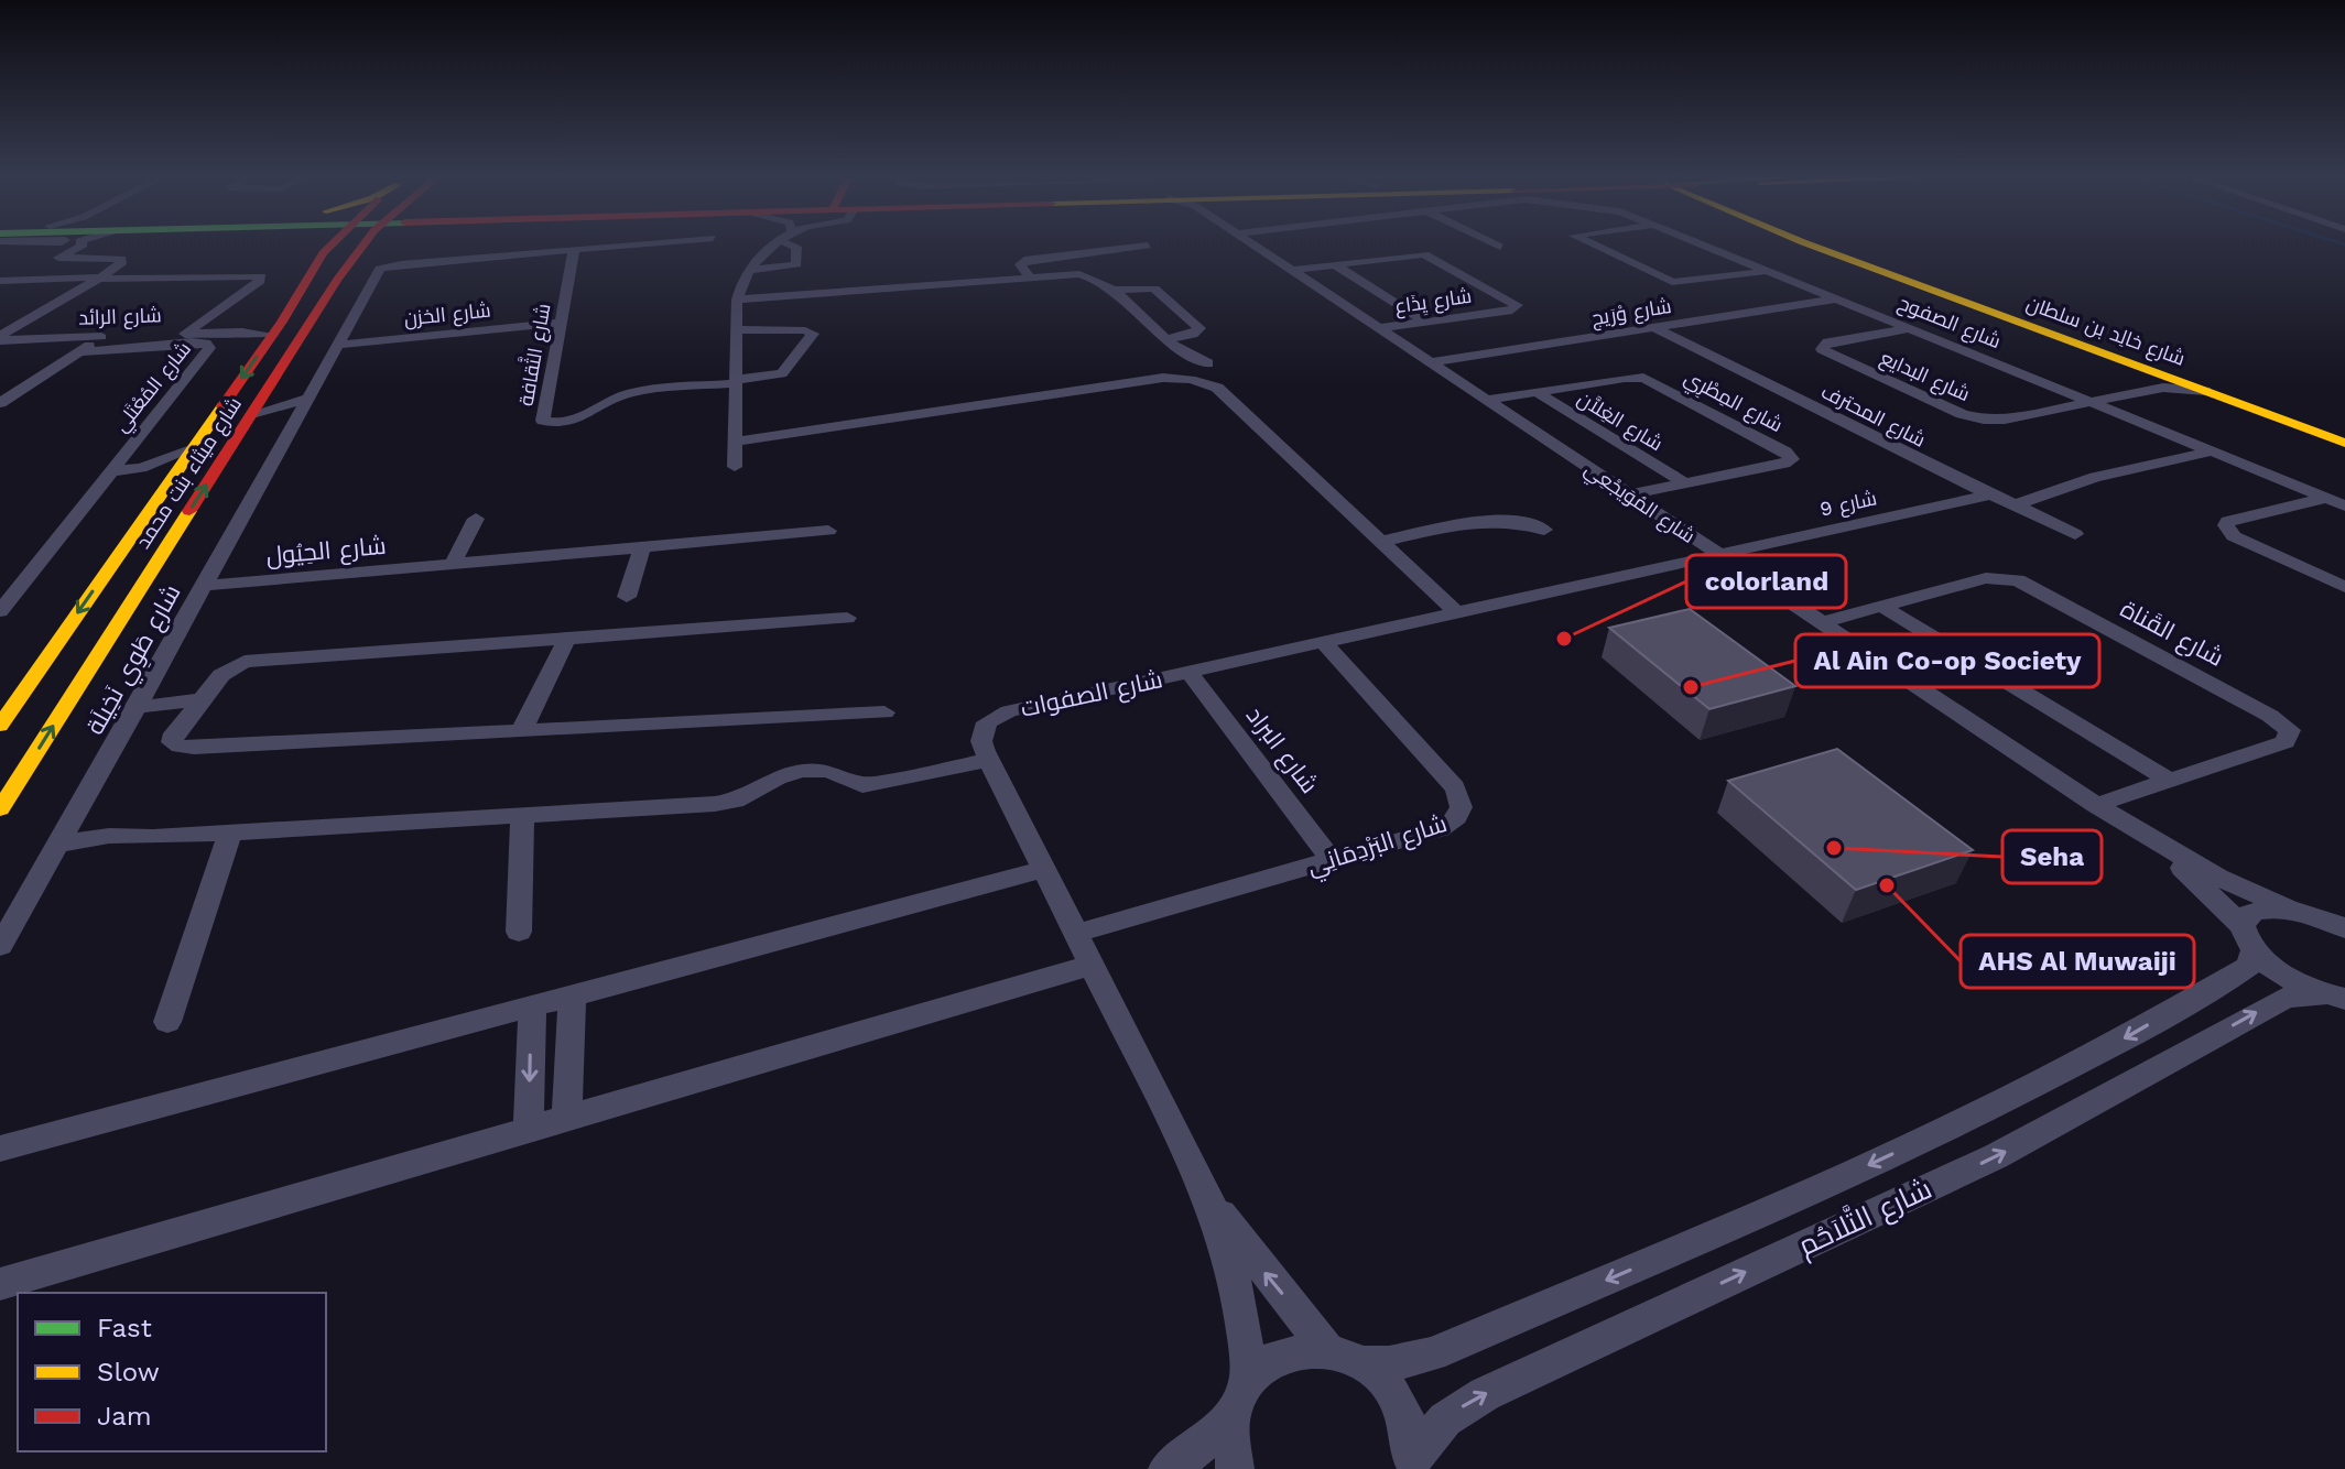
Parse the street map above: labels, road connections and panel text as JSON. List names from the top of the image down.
{
  "streets": {
    "main road": ["شارع خالِد بن سلطان", "شارع ميثاء بنت محمد"],
    "street": [
      "شارع يِذَاع",
      "شارع وْرَيج",
      "شارع الخزن",
      "شارع الرائد",
      "شارع الصفوح",
      "شارع الثَّقافة",
      "شارع البدايع",
      "شارع المُعْتَلي",
      "شارع المِطْرِي",
      "شارع المحترف",
      "شارع الغِلاَّن",
      "شارع المُوَيجْعِي",
      "شارع 9",
      "شارع الحِيُول",
      "شارع القَناة",
      "شارع طَوِي نَخِيلَة",
      "شارع الصفوات",
      "شارع البراد",
      "شارع البَرْدِمَانِي",
      "شارع التَّلاَحُم"
    ]
  },
  "crossings": [
    ["شارع يِذَاع", "شارع المُوَيجْعِي"],
    ["شارع وْرَيج", "شارع الصفوح"],
    ["شارع وْرَيج", "شارع المحترف"],
    ["شارع وْرَيج", "شارع المُوَيجْعِي"],
    ["شارع الخزن", "شارع الثَّقافة"],
    ["شارع الخزن", "شارع طَوِي نَخِيلَة"],
    ["شارع الرائد", "شارع ميثاء بنت محمد"],
    ["شارع الصفوح", "شارع البدايع"],
    ["شارع خالِد بن سلطان", "شارع البدايع"],
    ["شارع الثَّقافة", "شارع طَوِي نَخِيلَة"],
    ["شارع المُعْتَلي", "شارع ميثاء بنت محمد"],
    ["شارع المِطْرِي", "شارع الغِلاَّن"],
    ["شارع المِطْرِي", "شارع المُوَيجْعِي"],
    ["شارع المحترف", "شارع 9"],
    ["شارع المُوَيجْعِي", "شارع 9"],
    ["شارع المُوَيجْعِي", "شارع القَناة"],
    ["شارع المُوَيجْعِي", "شارع الصفوات"],
    ["شارع المُوَيجْعِي", "شارع التَّلاَحُم"],
    ["شارع 9", "شارع الصفوات"],
    ["شارع الحِيُول", "شارع طَوِي نَخِيلَة"],
    ["شارع الصفوات", "شارع البراد"],
    ["شارع الصفوات", "شارع البَرْدِمَانِي"],
    ["شارع البراد", "شارع البَرْدِمَانِي"]
  ],
  "places": [
    "colorland",
    "Al Ain Co-op Society",
    "Seha",
    "AHS Al Muwaiji"
  ],
  "legend": ["Fast", "Slow", "Jam"]
}
